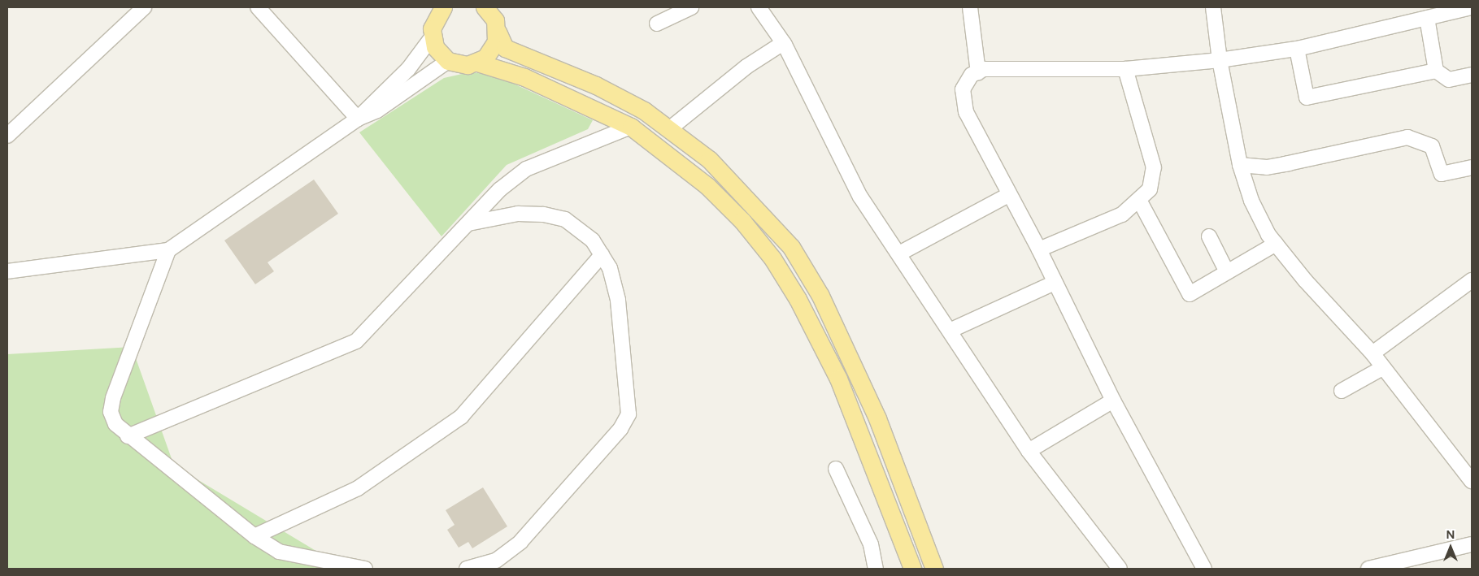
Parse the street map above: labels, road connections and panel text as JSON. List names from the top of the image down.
{
  "north": "top"
}
